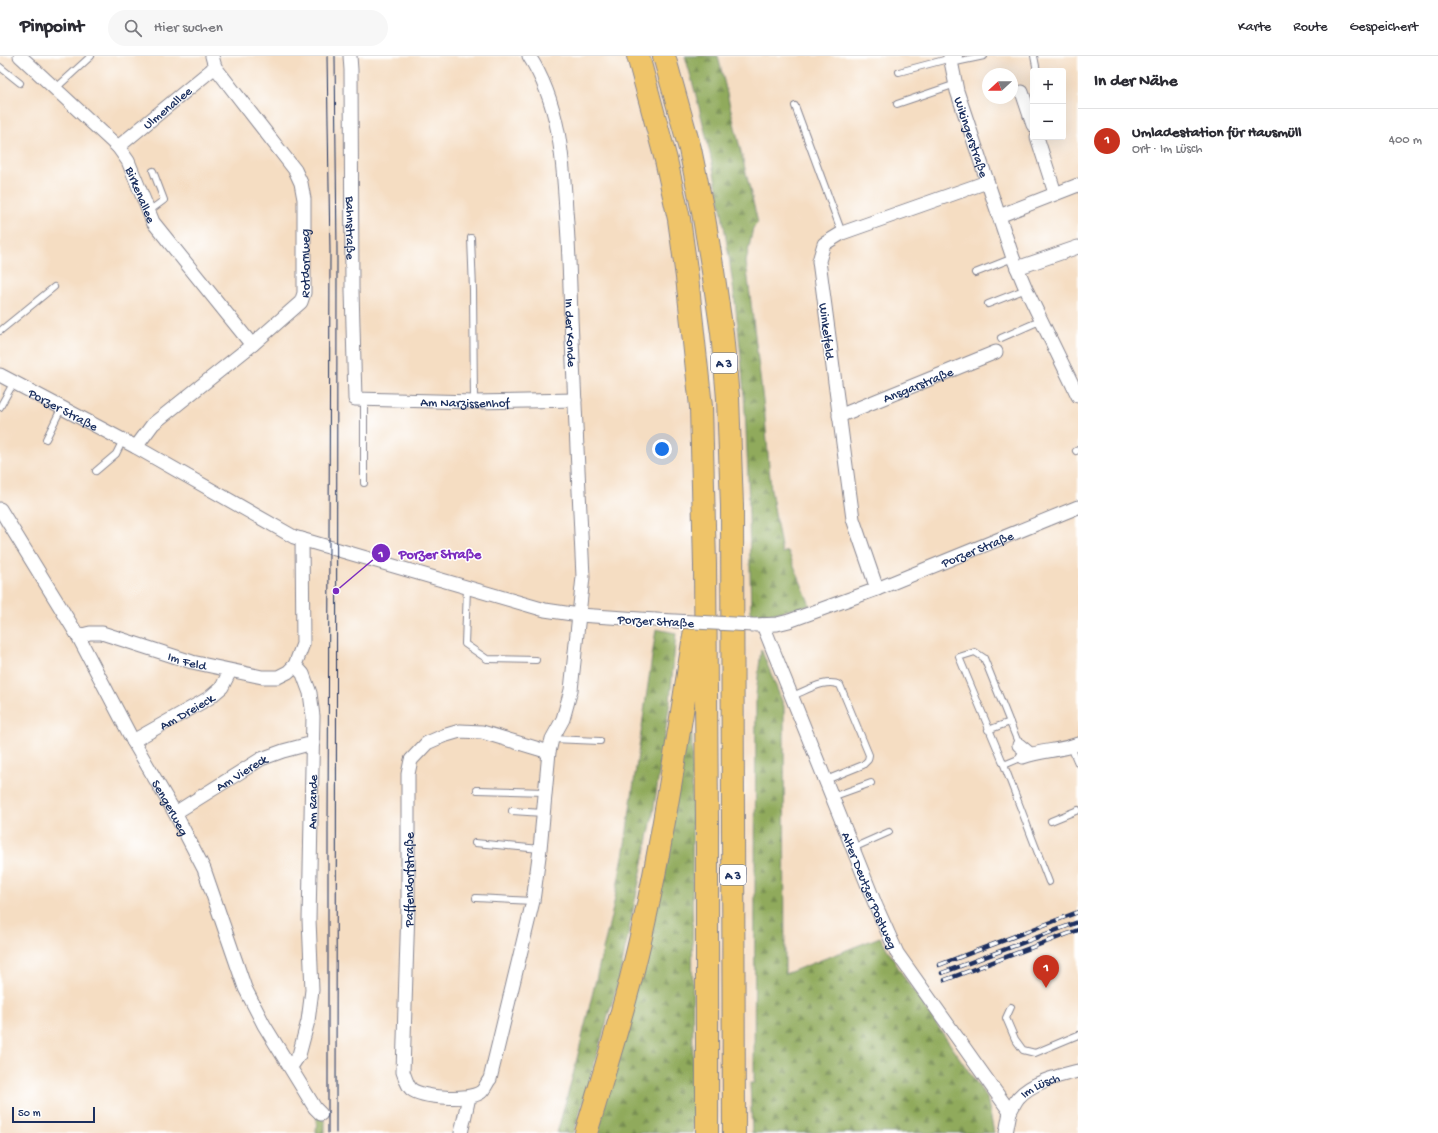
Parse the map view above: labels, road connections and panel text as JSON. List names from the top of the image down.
{
  "streets": {
    "highway": ["A 3"],
    "street": [
      "Ulmenallee",
      "Wikingerstraße",
      "Birkenallee",
      "Bahnstraße",
      "Rotdornweg",
      "Winkelfeld",
      "In der Konde",
      "Ansgarstraße",
      "Am Narzissenhof",
      "Porzer Straße",
      "Im Feld",
      "Am Dreieck",
      "Am Viereck",
      "Am Rande",
      "Sengerweg",
      "Paffendorfstraße",
      "Alter Deutzer Postweg",
      "Im Lüsch"
    ]
  },
  "crossings": [
    ["Ulmenallee", "Birkenallee"],
    ["Ulmenallee", "Rotdornweg"],
    ["Wikingerstraße", "Winkelfeld"],
    ["Birkenallee", "Rotdornweg"],
    ["Bahnstraße", "Am Narzissenhof"],
    ["Rotdornweg", "Porzer Straße"],
    ["Winkelfeld", "Ansgarstraße"],
    ["Winkelfeld", "Porzer Straße"],
    ["In der Konde", "Am Narzissenhof"],
    ["In der Konde", "Porzer Straße"],
    ["Porzer Straße", "Alter Deutzer Postweg"],
    ["Im Feld", "Am Dreieck"],
    ["Im Feld", "Am Rande"],
    ["Im Feld", "Sengerweg"],
    ["Am Dreieck", "Sengerweg"],
    ["Am Viereck", "Am Rande"],
    ["Am Viereck", "Sengerweg"],
    ["Am Rande", "Sengerweg"],
    ["Alter Deutzer Postweg", "Im Lüsch"]
  ],
  "places": ["Porzer Straße"],
  "scale_bar": "50 m",
  "north": "left",
  "page": {
    "header": "Pinpoint",
    "search": "Hier suchen",
    "nav": ["Karte", "Route", "Gespeichert"],
    "heading": "In der Nähe",
    "map_buttons": ["+", "−"],
    "list": [
      {
        "mark": "1",
        "name": "Umladestation für Hausmüll",
        "note": "Ort · Im Lüsch",
        "value": "400 m"
      }
    ],
    "pins": "1",
    "scale": "50 m"
  }
}
